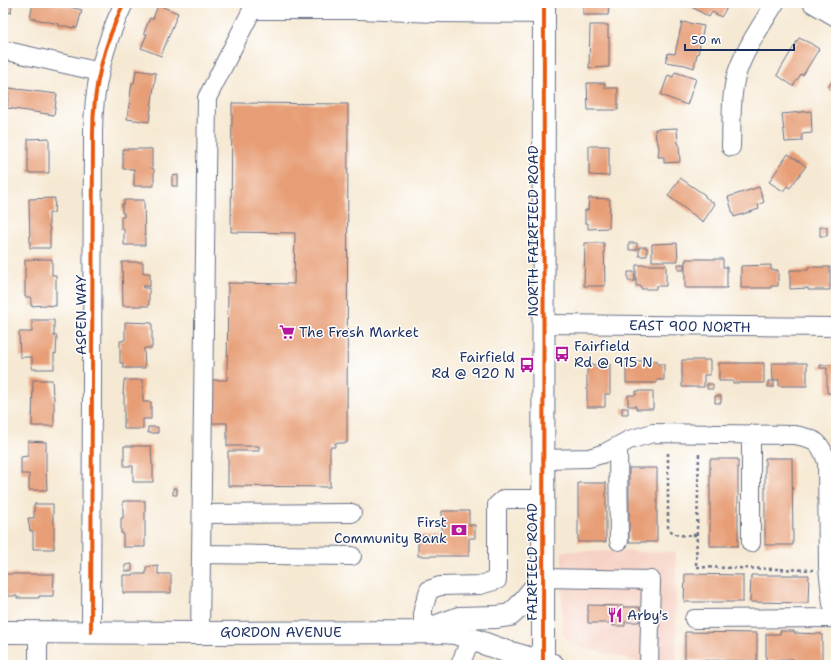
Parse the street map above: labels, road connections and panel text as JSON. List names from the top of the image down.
{
  "streets": {
    "main road": ["NORTH FAIRFIELD ROAD", "FAIRFIELD ROAD", "GORDON AVENUE"],
    "street": ["ASPEN WAY", "EAST 900 NORTH"]
  },
  "crossings": [
    ["NORTH FAIRFIELD ROAD", "EAST 900 NORTH"],
    ["NORTH FAIRFIELD ROAD", "FAIRFIELD ROAD"],
    ["ASPEN WAY", "GORDON AVENUE"],
    ["FAIRFIELD ROAD", "GORDON AVENUE"]
  ],
  "places": {
    "supermarket": ["The Fresh Market"],
    "bus stop": ["Fairfield Rd @ 915 N", "Fairfield Rd @ 920 N"],
    "bank": ["First Community Bank"],
    "restaurant": ["Arby's"]
  },
  "scale_bar": "50 m"
}
